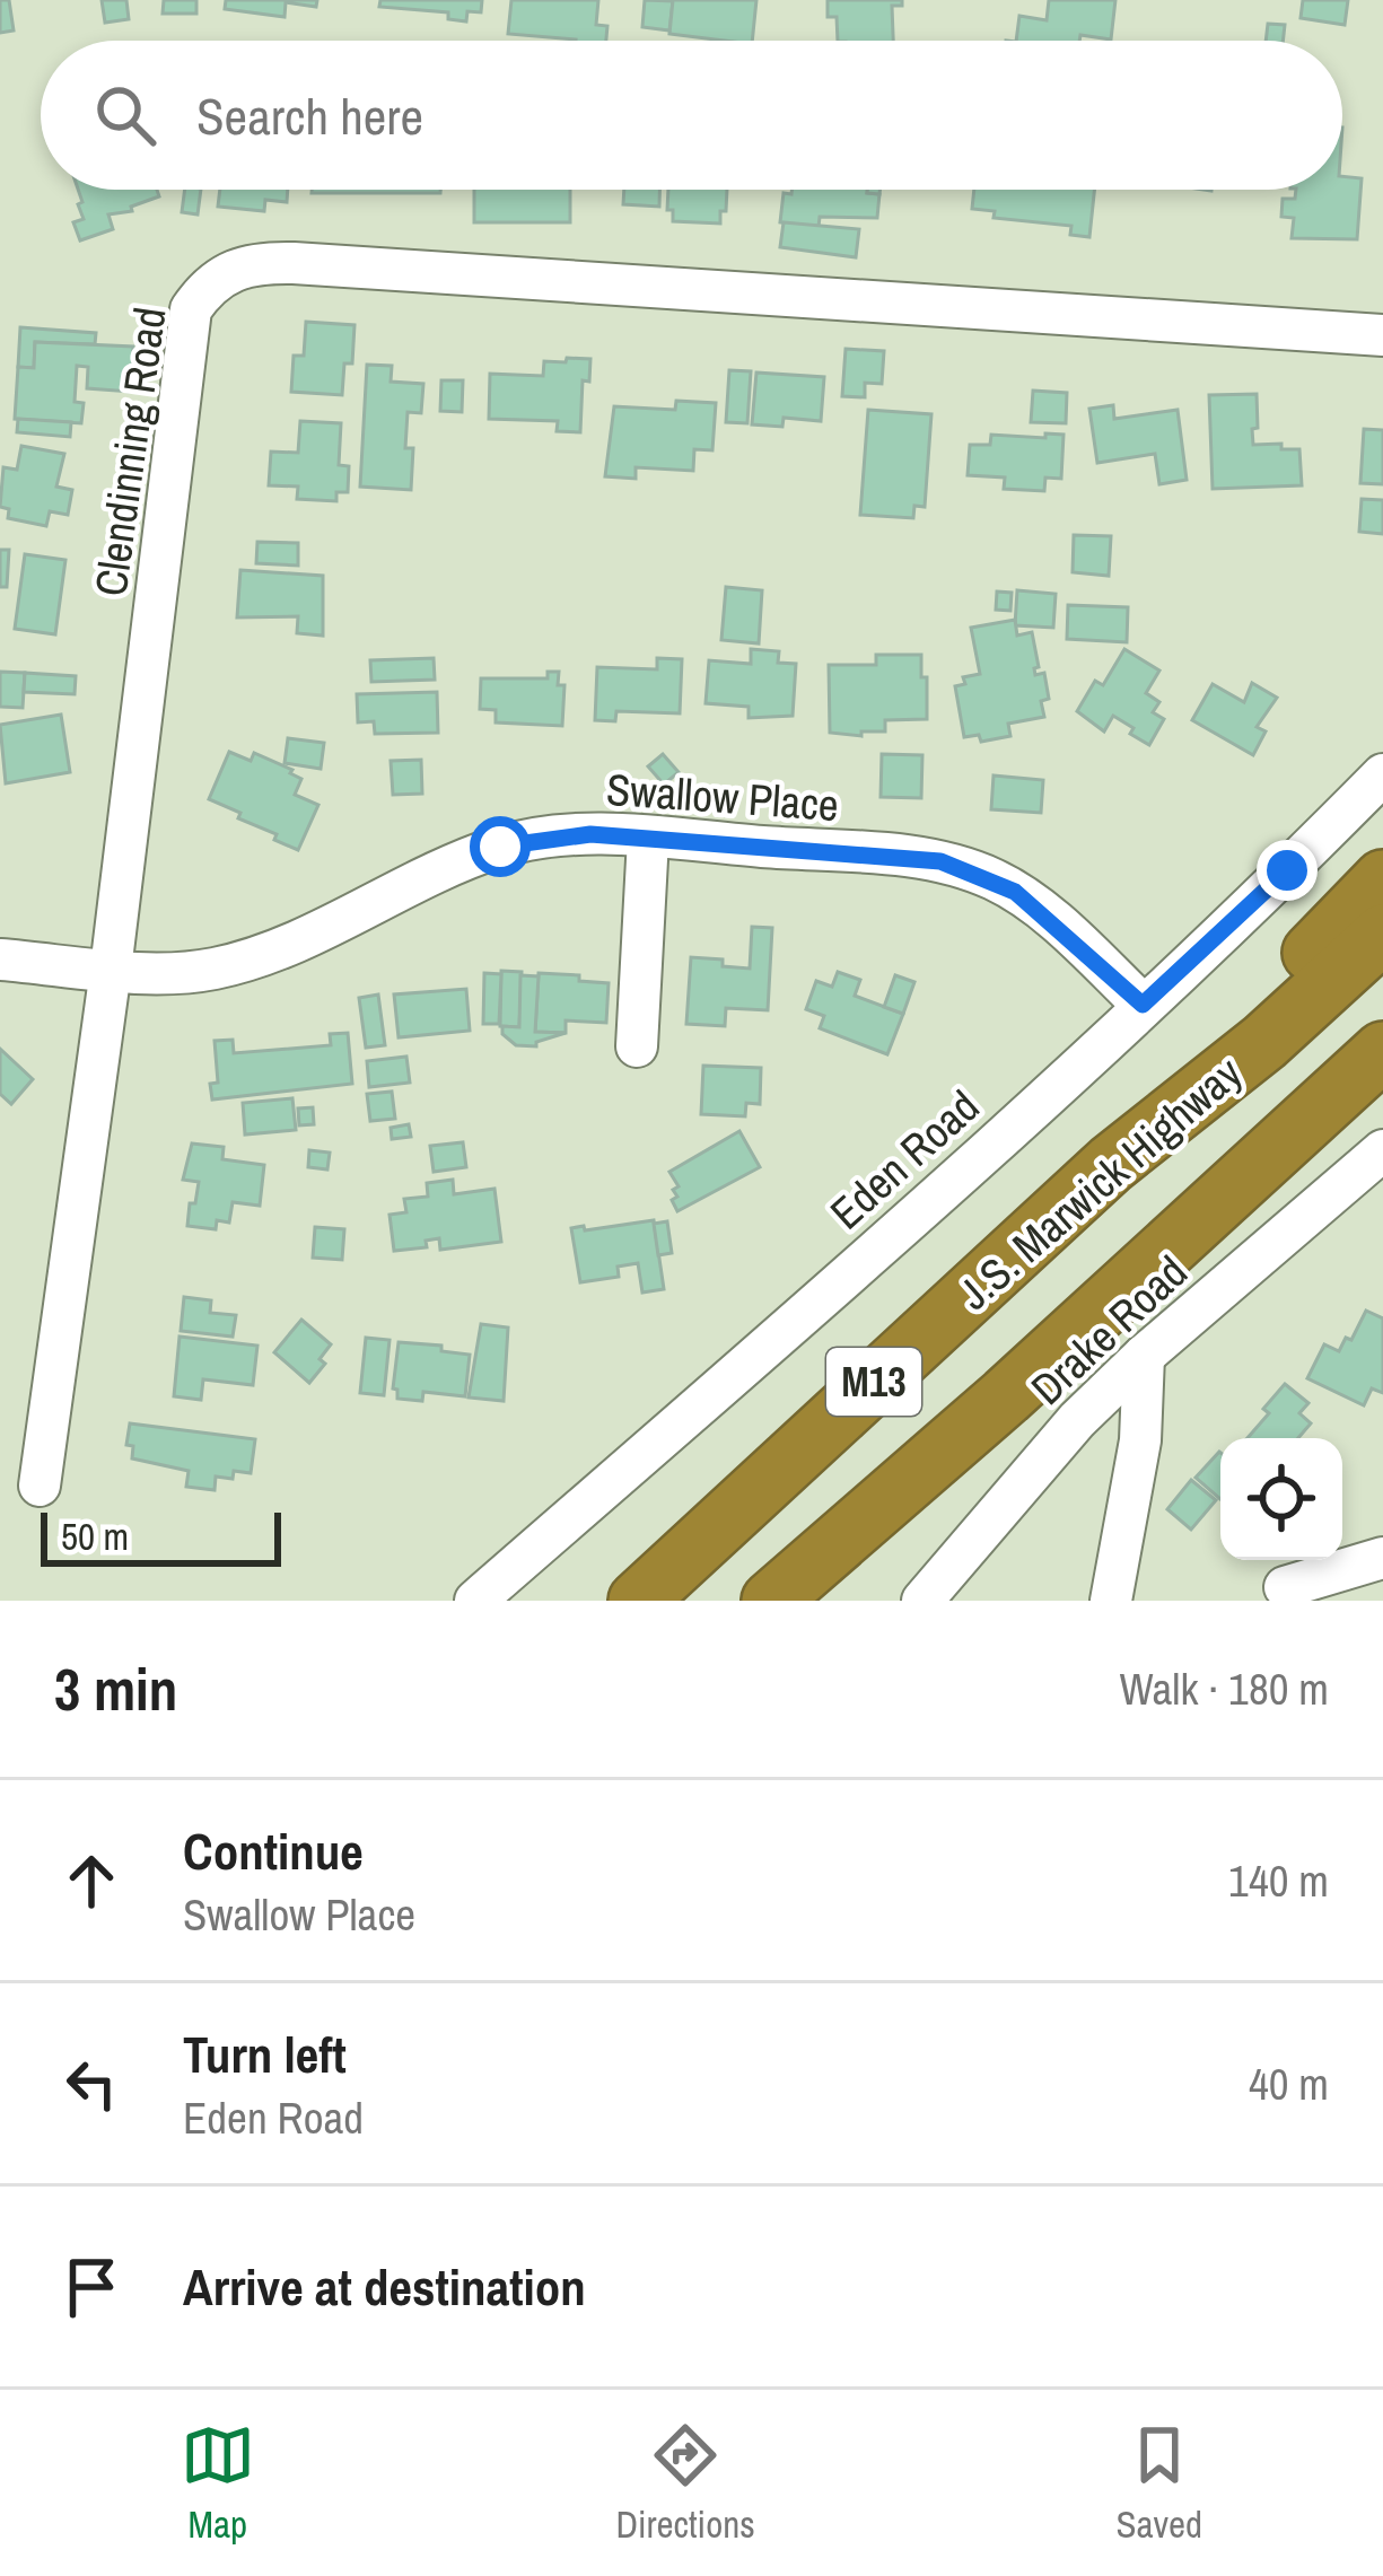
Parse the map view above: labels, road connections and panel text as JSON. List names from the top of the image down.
{
  "streets": {
    "highway": ["J.S. Marwick Highway", "M13"],
    "street": [
      "Clendinning Road",
      "Swallow Place",
      "Eden Road",
      "Drake Road"
    ]
  },
  "crossings": [
    ["Clendinning Road", "Swallow Place"],
    ["Swallow Place", "Eden Road"],
    ["J.S. Marwick Highway", "M13"]
  ],
  "scale_bar": "50 m",
  "page": {
    "search": "Search here",
    "scale": "50 m",
    "heading": ["3 min", "Walk · 180 m"],
    "list": [
      ["Continue", "Swallow Place", "140 m"],
      ["Turn left", "Eden Road", "40 m"],
      "Arrive at destination"
    ],
    "nav": ["Map", "Directions", "Saved"]
  }
}
